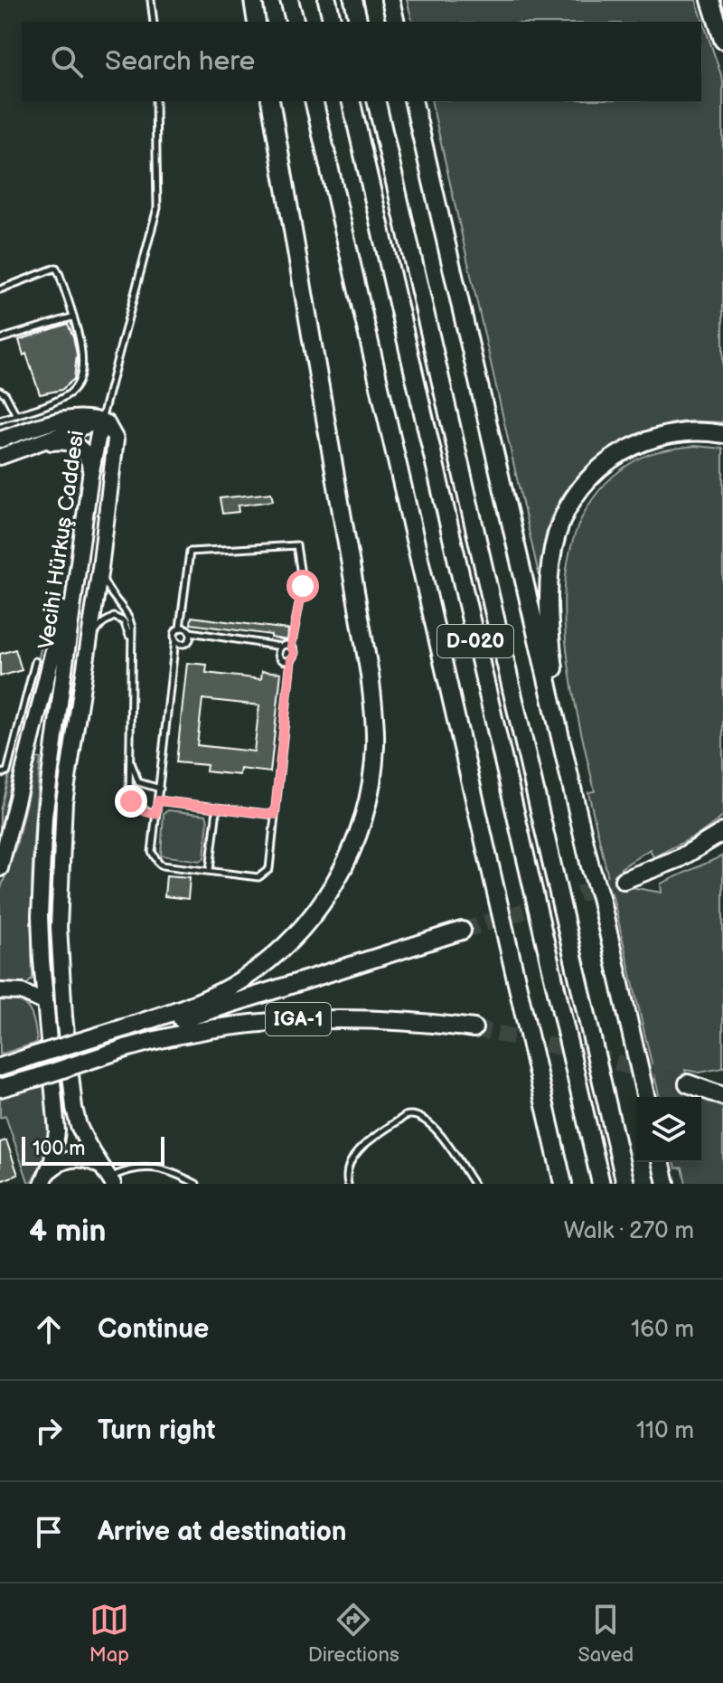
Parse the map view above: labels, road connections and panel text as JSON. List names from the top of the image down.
{
  "streets": {
    "highway": ["D-020", "IGA-1"],
    "main road": ["Vecihi Hürkuş Caddesi"]
  },
  "scale_bar": "100 m",
  "page": {
    "search": "Search here",
    "scale": "100 m",
    "heading": ["4 min", "Walk · 270 m"],
    "list": [
      ["Continue", "160 m"],
      ["Turn right", "110 m"],
      "Arrive at destination"
    ],
    "nav": ["Map", "Directions", "Saved"]
  }
}
